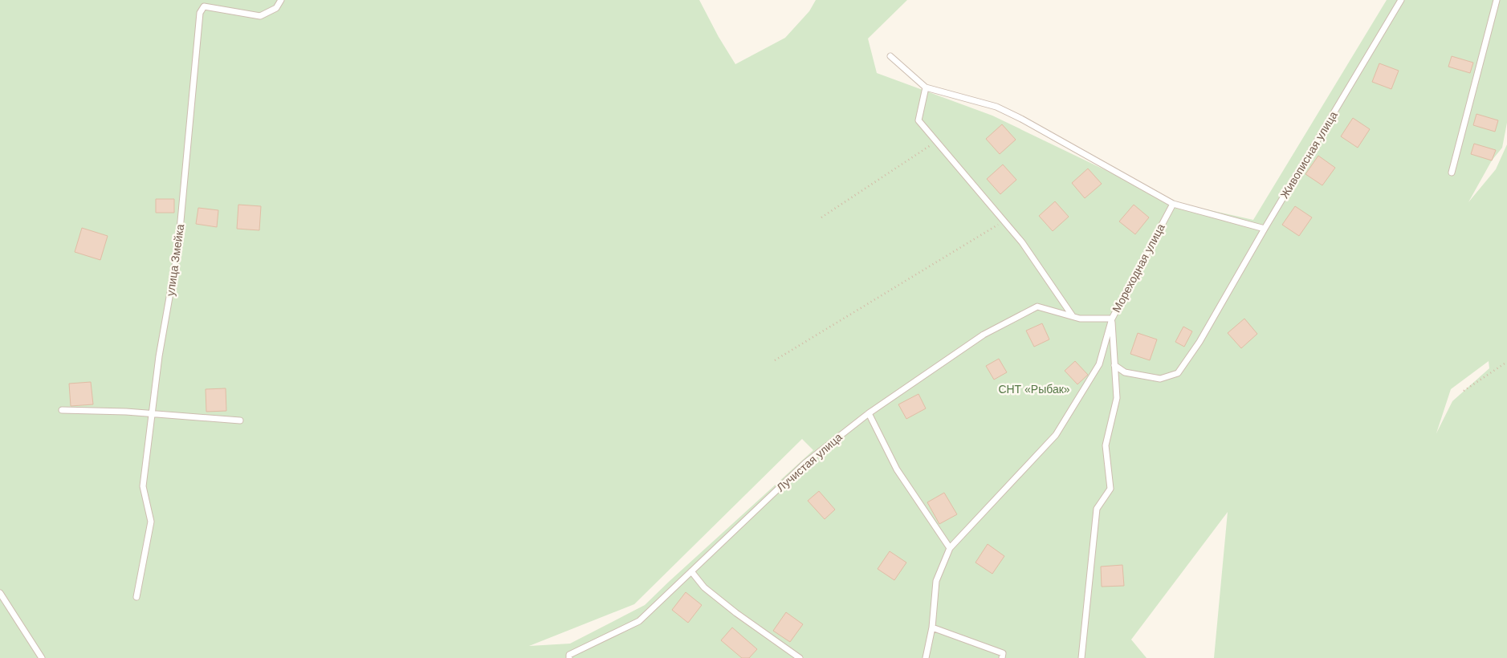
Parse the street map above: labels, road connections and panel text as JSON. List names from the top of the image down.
{
  "streets": {
    "lane": [
      "Живописная улица",
      "улица Змейка",
      "Мореходная улица",
      "Лучистая улица"
    ]
  },
  "crossings": [
    ["Мореходная улица", "Лучистая улица"]
  ],
  "parks": ["СНТ «Рыбак»"]
}
